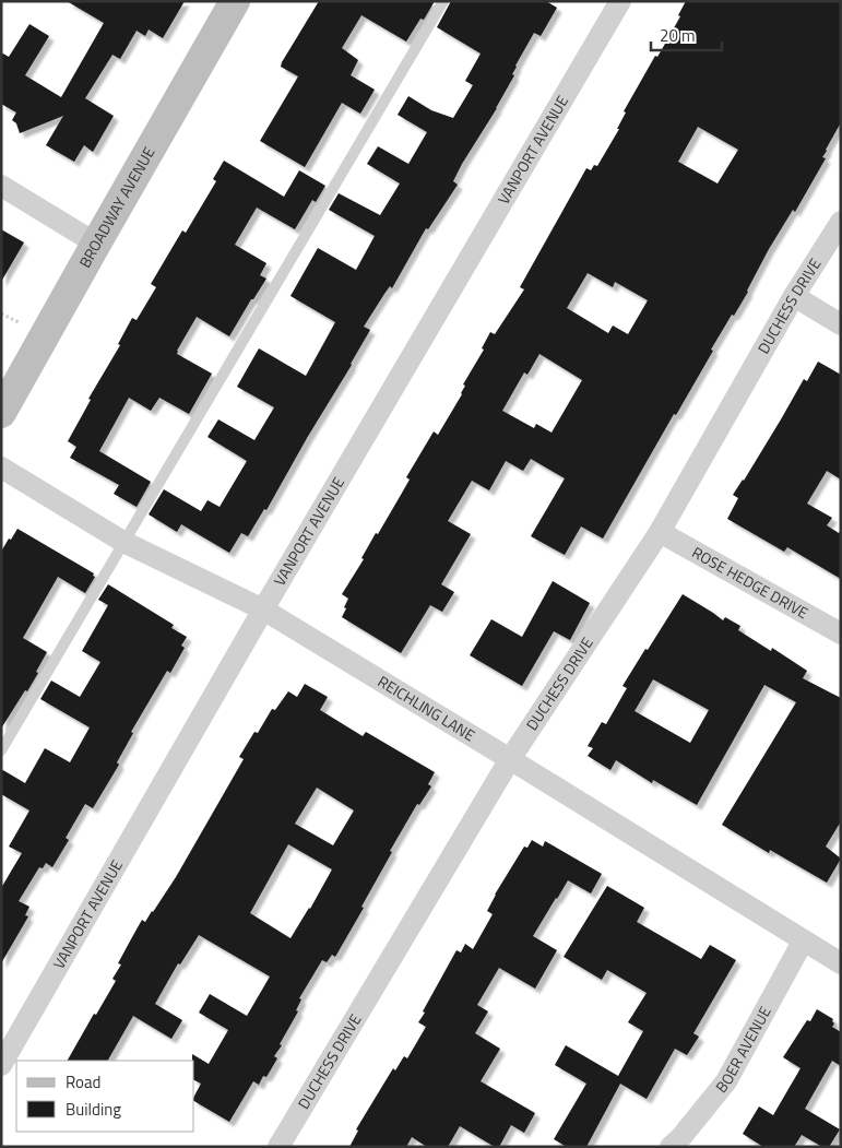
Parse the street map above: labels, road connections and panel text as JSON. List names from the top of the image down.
{
  "streets": {
    "street": [
      "VANPORT AVENUE",
      "BROADWAY AVENUE",
      "DUCHESS DRIVE",
      "ROSE HEDGE DRIVE",
      "REICHLING LANE",
      "BOER AVENUE"
    ]
  },
  "crossings": [
    ["VANPORT AVENUE", "REICHLING LANE"],
    ["DUCHESS DRIVE", "ROSE HEDGE DRIVE"],
    ["DUCHESS DRIVE", "REICHLING LANE"],
    ["REICHLING LANE", "BOER AVENUE"]
  ],
  "legend": ["Road", "Building"],
  "scale_bar": "20 m"
}
